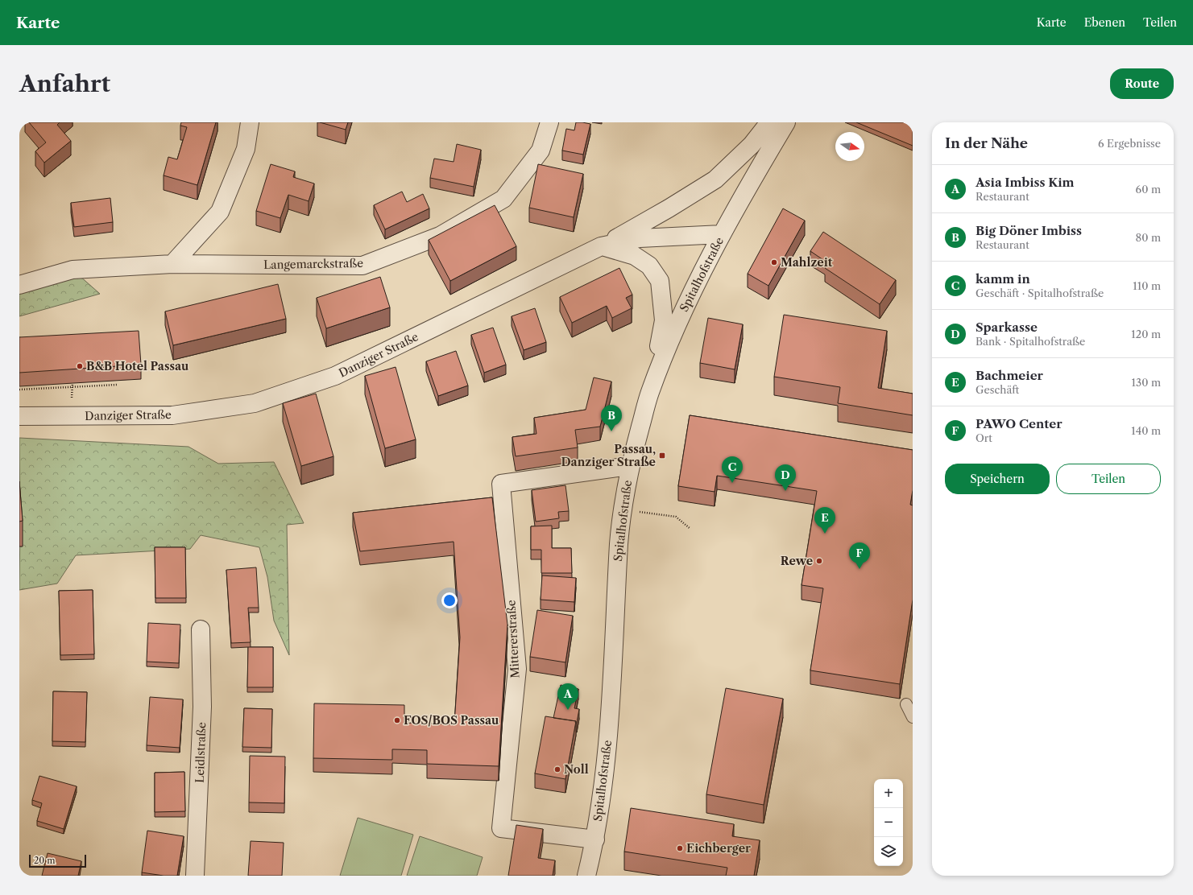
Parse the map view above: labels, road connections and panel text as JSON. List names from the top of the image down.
{
  "streets": {
    "street": [
      "Langemarckstraße",
      "Spitalhofstraße",
      "Danziger Straße",
      "Mittererstraße",
      "Leidlstraße"
    ]
  },
  "crossings": [
    ["Spitalhofstraße", "Danziger Straße"],
    ["Spitalhofstraße", "Mittererstraße"]
  ],
  "places": {
    "other": [
      "Mahlzeit",
      "B&B Hotel Passau",
      "Rewe",
      "FOS/BOS Passau",
      "Noll",
      "Eichberger"
    ],
    "transit": ["Passau, Danziger Straße"]
  },
  "scale_bar": "20 m",
  "north": "right",
  "page": {
    "header": "Karte",
    "nav": ["Karte", "Ebenen", "Teilen"],
    "buttons": [
      "Route",
      ["Speichern", "Teilen"]
    ],
    "title": "Anfahrt",
    "heading": ["In der Nähe", "6 Ergebnisse"],
    "list": [
      {
        "mark": "A",
        "name": "Asia Imbiss Kim",
        "note": "Restaurant",
        "value": "60 m"
      },
      {
        "mark": "B",
        "name": "Big Döner Imbiss",
        "note": "Restaurant",
        "value": "80 m"
      },
      {
        "mark": "C",
        "name": "kamm in",
        "note": "Geschäft · Spitalhofstraße",
        "value": "110 m"
      },
      {
        "mark": "D",
        "name": "Sparkasse",
        "note": "Bank · Spitalhofstraße",
        "value": "120 m"
      },
      {
        "mark": "E",
        "name": "Bachmeier",
        "note": "Geschäft",
        "value": "130 m"
      },
      {
        "mark": "F",
        "name": "PAWO Center",
        "note": "Ort",
        "value": "140 m"
      }
    ],
    "pins": [
      "B",
      "C",
      "D",
      "E",
      "F",
      "A"
    ],
    "map_buttons": ["+", "−"],
    "scale": "20 m"
  }
}
